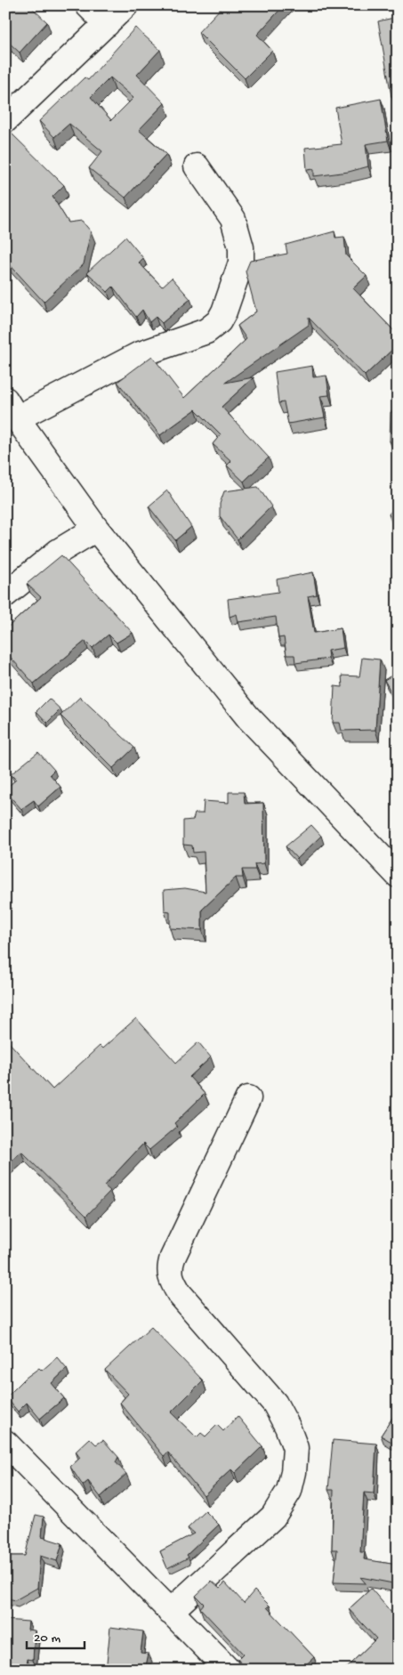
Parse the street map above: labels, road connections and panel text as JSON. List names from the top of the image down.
{
  "scale_bar": "20 m"
}
